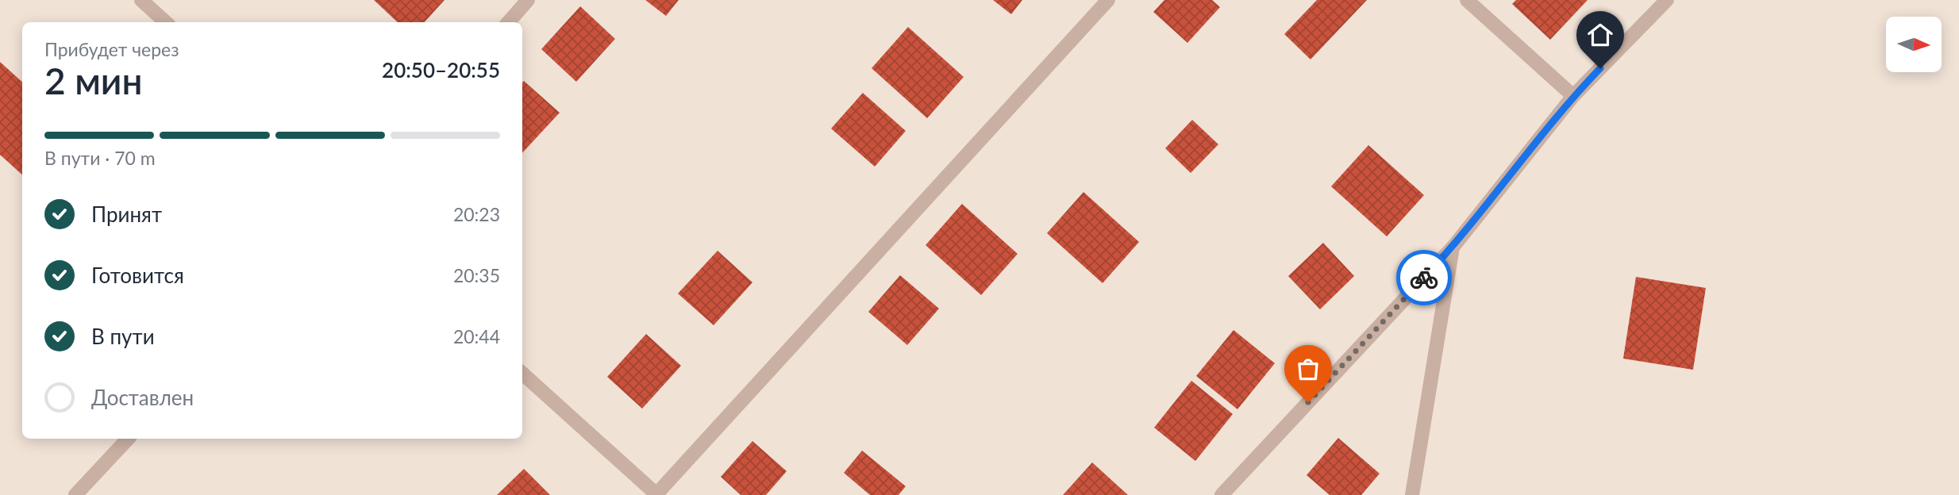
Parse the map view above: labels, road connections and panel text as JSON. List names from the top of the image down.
{
  "north": "right",
  "page": {
    "heading": ["2 мин", "Прибудет через", "20:50–20:55"],
    "bar": "В пути · 70 m",
    "list": [
      ["Принят", "20:23"],
      ["Готовится", "20:35"],
      ["В пути", "20:44"],
      "Доставлен"
    ]
  }
}
